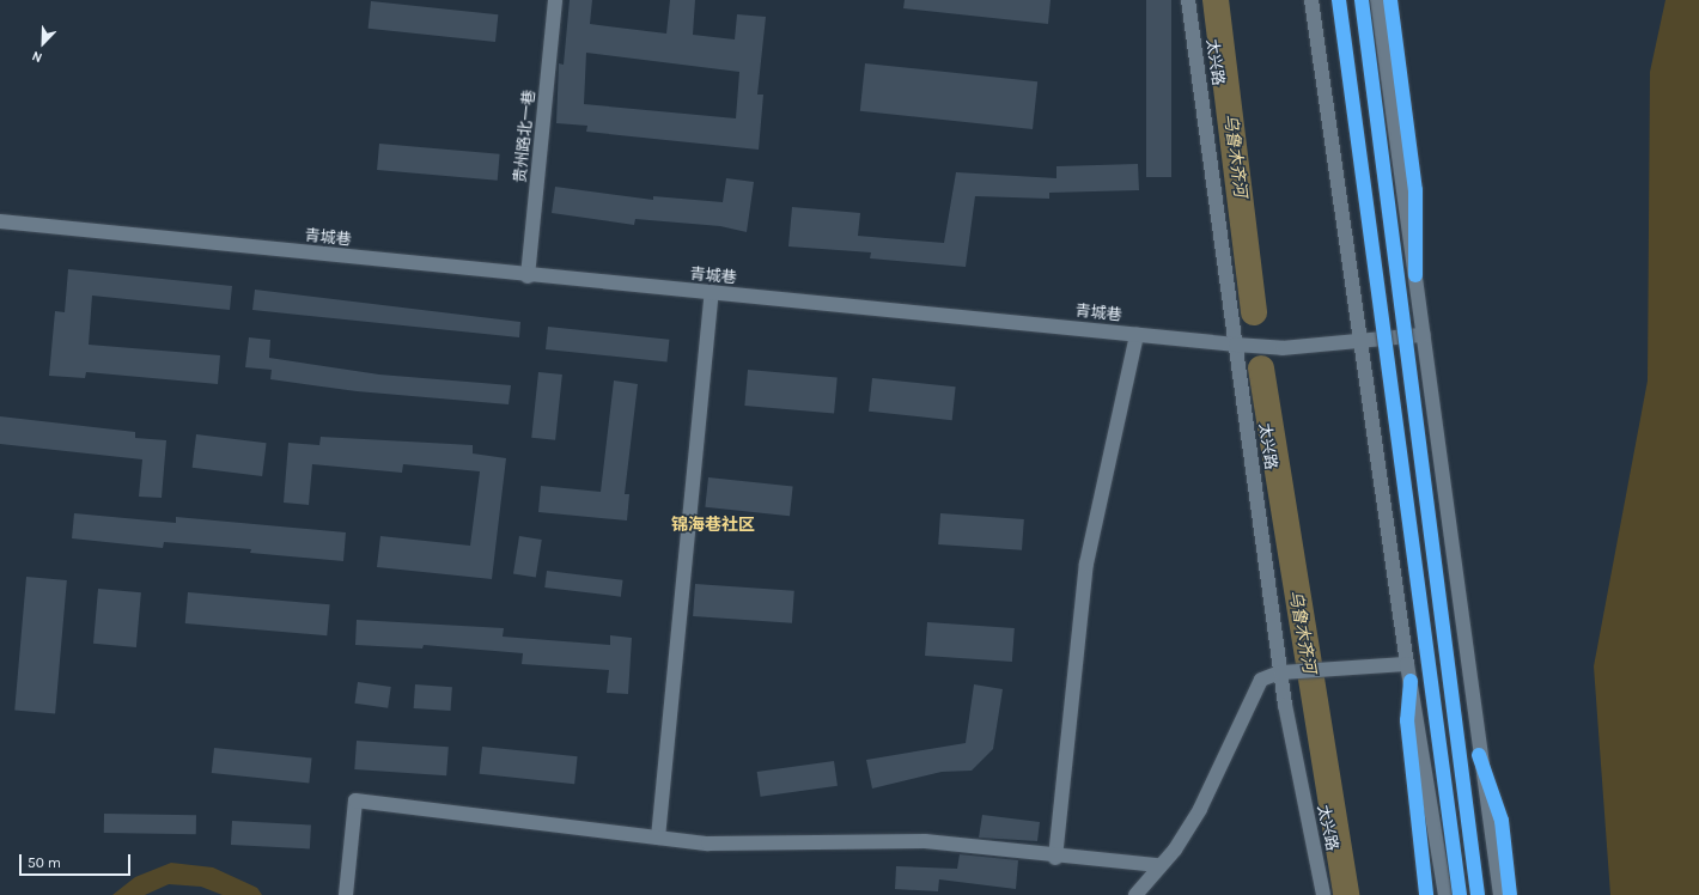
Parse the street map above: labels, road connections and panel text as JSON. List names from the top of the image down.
{
  "streets": {
    "street": ["太兴路", "贵州路北一巷", "青城巷"]
  },
  "crossings": [
    ["太兴路", "青城巷"],
    ["贵州路北一巷", "青城巷"]
  ],
  "districts": ["锦海巷社区"],
  "water": ["乌鲁木齐河"],
  "scale_bar": "50 m",
  "north": "bottom left"
}
